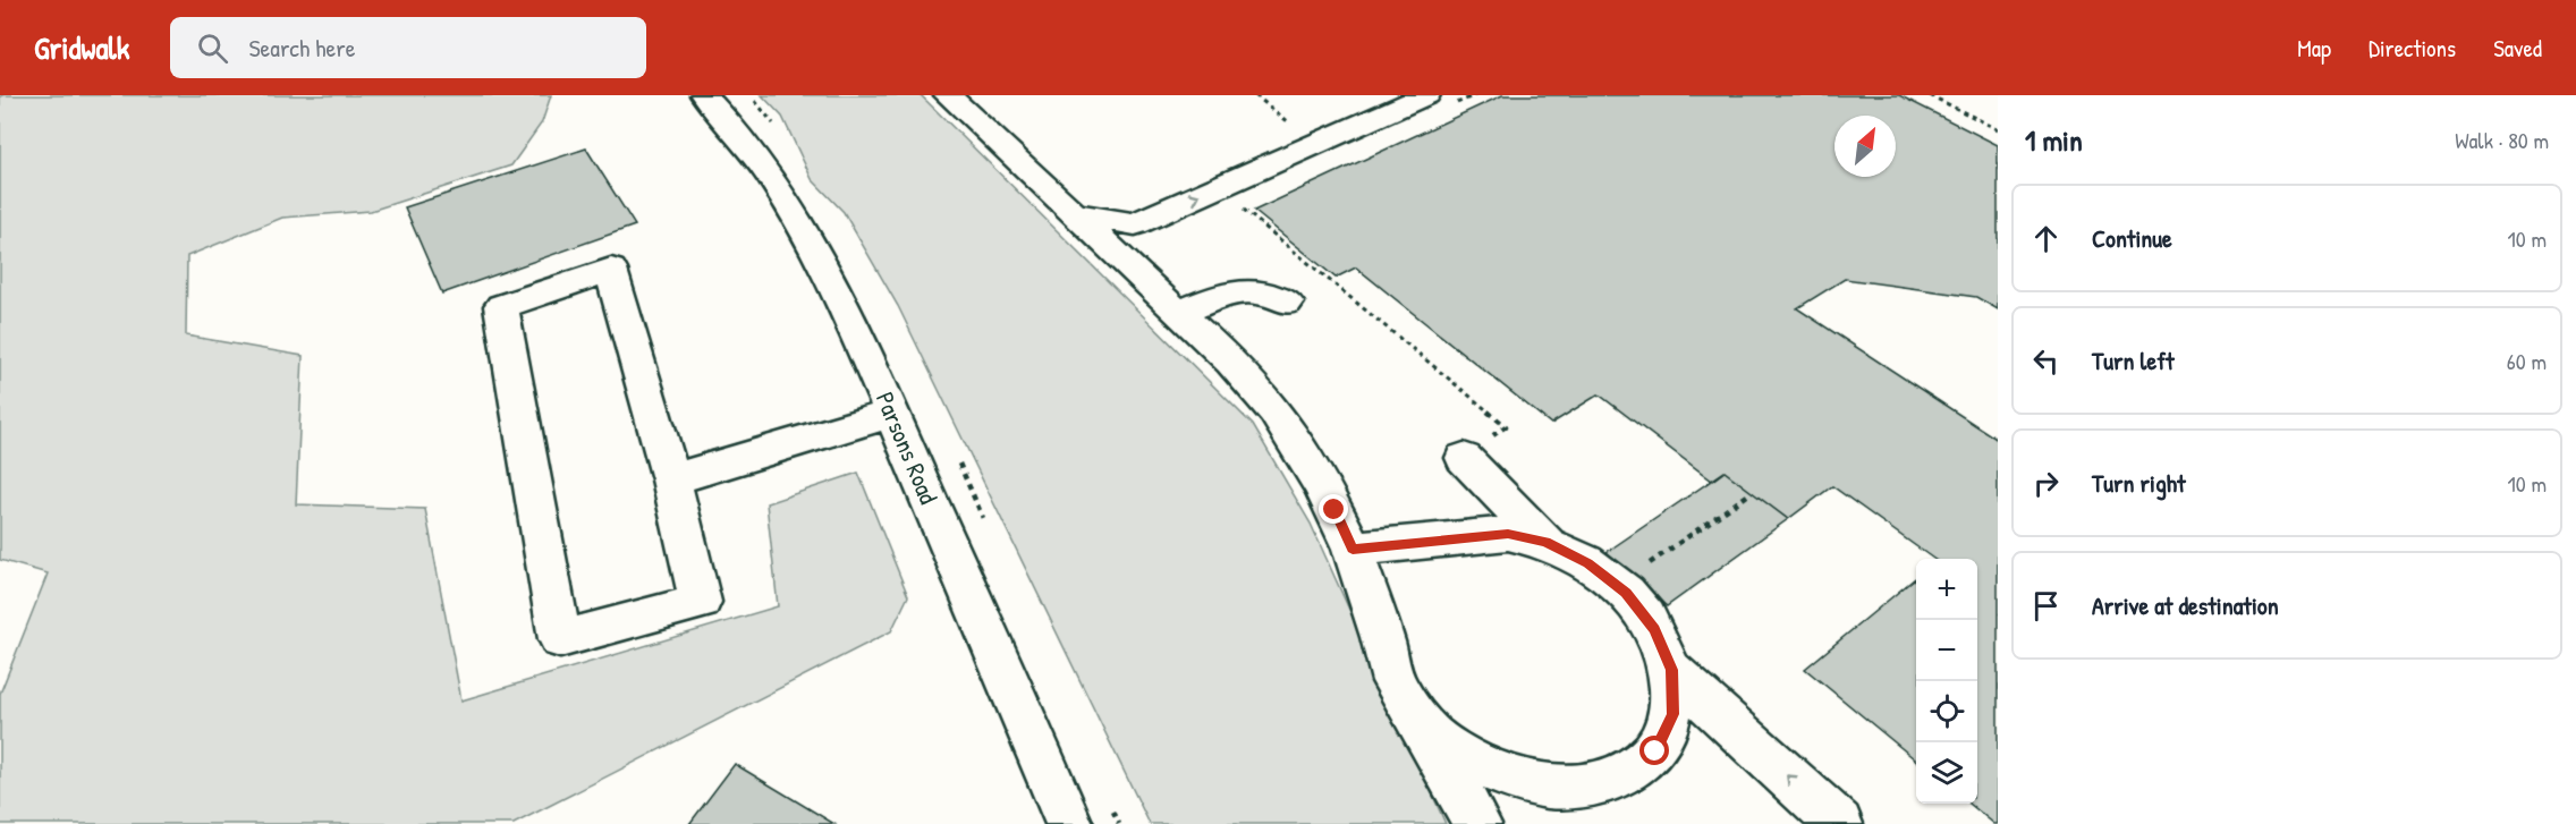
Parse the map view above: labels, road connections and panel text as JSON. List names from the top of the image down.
{
  "streets": {
    "street": ["Parsons Road"]
  },
  "north": "top right",
  "page": {
    "header": "Gridwalk",
    "search": "Search here",
    "nav": ["Map", "Directions", "Saved"],
    "heading": ["1 min", "Walk · 80 m"],
    "list": [
      ["Continue", "10 m"],
      ["Turn left", "60 m"],
      ["Turn right", "10 m"],
      "Arrive at destination"
    ],
    "map_buttons": ["+", "−"]
  }
}
